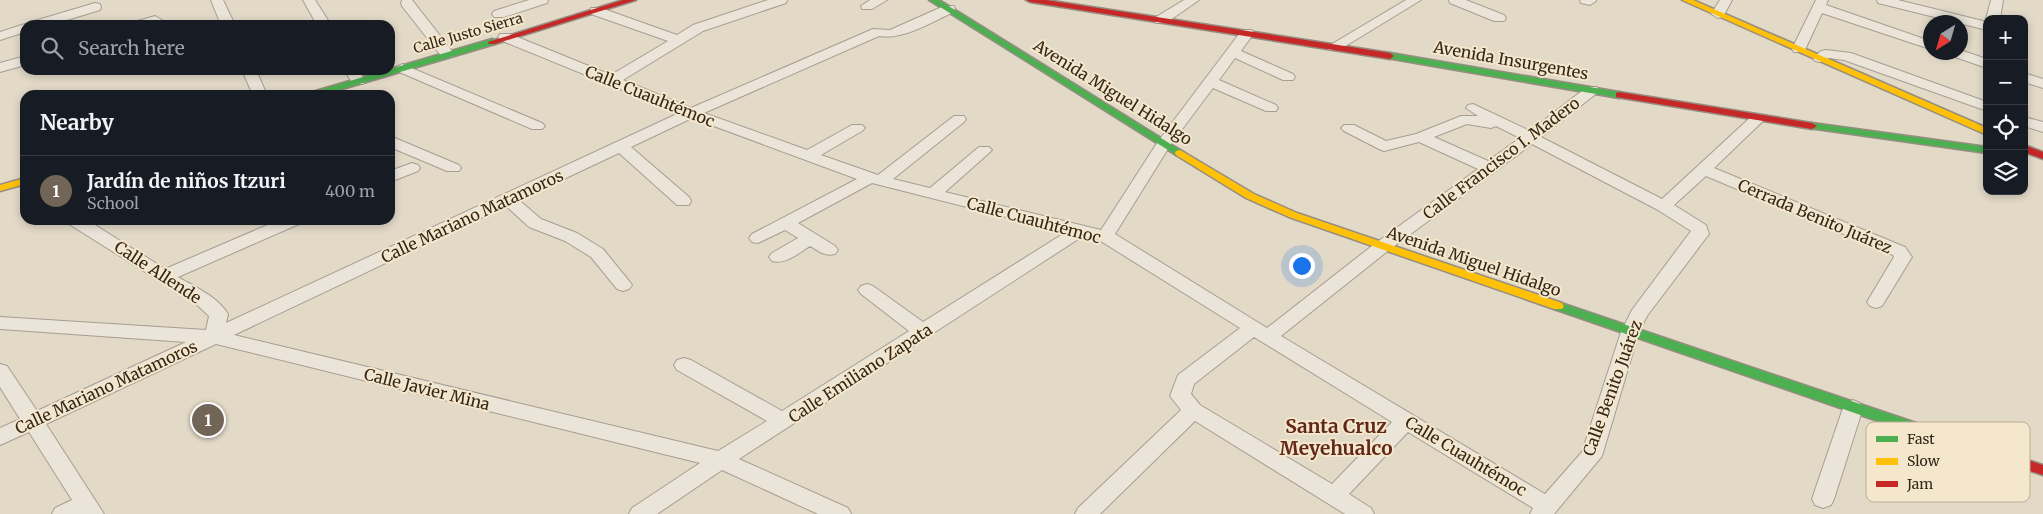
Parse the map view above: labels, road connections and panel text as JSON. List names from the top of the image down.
{
  "streets": {
    "street": [
      "Calle Justo Sierra",
      "Avenida Insurgentes",
      "Avenida Miguel Hidalgo",
      "Calle Cuauhtémoc",
      "Calle Francisco I. Madero",
      "Calle Mariano Matamoros",
      "Cerrada Benito Juárez",
      "Calle Allende",
      "Calle Emiliano Zapata",
      "Calle Benito Juárez",
      "Calle Javier Mina"
    ]
  },
  "crossings": [
    ["Calle Justo Sierra", "Calle Cuauhtémoc"],
    ["Avenida Insurgentes", "Calle Francisco I. Madero"],
    ["Avenida Miguel Hidalgo", "Calle Francisco I. Madero"],
    ["Avenida Miguel Hidalgo", "Calle Mariano Matamoros"],
    ["Avenida Miguel Hidalgo", "Calle Benito Juárez"],
    ["Calle Cuauhtémoc", "Calle Francisco I. Madero"],
    ["Calle Cuauhtémoc", "Calle Mariano Matamoros"],
    ["Calle Cuauhtémoc", "Calle Emiliano Zapata"],
    ["Calle Cuauhtémoc", "Calle Benito Juárez"],
    ["Calle Mariano Matamoros", "Calle Allende"],
    ["Calle Mariano Matamoros", "Calle Javier Mina"],
    ["Calle Allende", "Calle Javier Mina"],
    ["Calle Emiliano Zapata", "Calle Javier Mina"]
  ],
  "districts": ["Santa Cruz Meyehualco"],
  "legend": ["Fast", "Slow", "Jam"],
  "north": "bottom left",
  "page": {
    "map_buttons": ["+", "−"],
    "search": "Search here",
    "heading": "Nearby",
    "list": [
      {
        "mark": "1",
        "name": "Jardín de niños Itzuri",
        "note": "School",
        "value": "400 m"
      }
    ],
    "pins": "1"
  }
}
